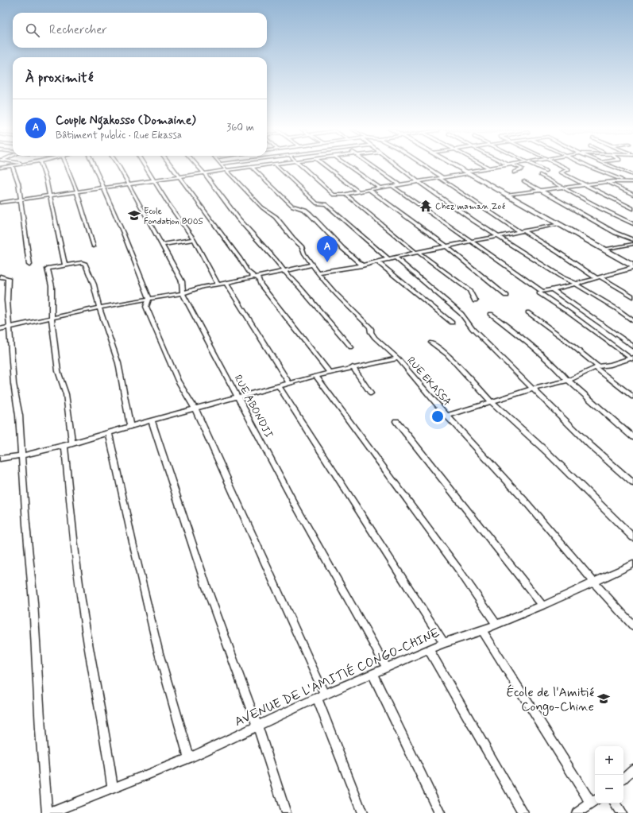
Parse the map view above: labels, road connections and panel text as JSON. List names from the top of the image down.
{
  "streets": {
    "street": ["RUE EKASSA", "RUE ABONDJI", "AVENUE DE L'AMITIÉ CONGO-CHINE"]
  },
  "crossings": [
    ["RUE EKASSA", "AVENUE DE L'AMITIÉ CONGO-CHINE"],
    ["RUE ABONDJI", "AVENUE DE L'AMITIÉ CONGO-CHINE"]
  ],
  "places": {
    "temple": ["Chez maman Zoé"],
    "school or university": ["Ecole Fondation BOOS", "École de l'Amitié Congo-Chine"]
  },
  "page": {
    "search": "Rechercher",
    "heading": "À proximité",
    "list": [
      {
        "mark": "A",
        "name": "Couple Ngakosso (Domaine)",
        "note": "Bâtiment public · Rue Ekassa",
        "value": "360 m"
      }
    ],
    "pins": "A",
    "map_buttons": ["+", "−"]
  }
}
